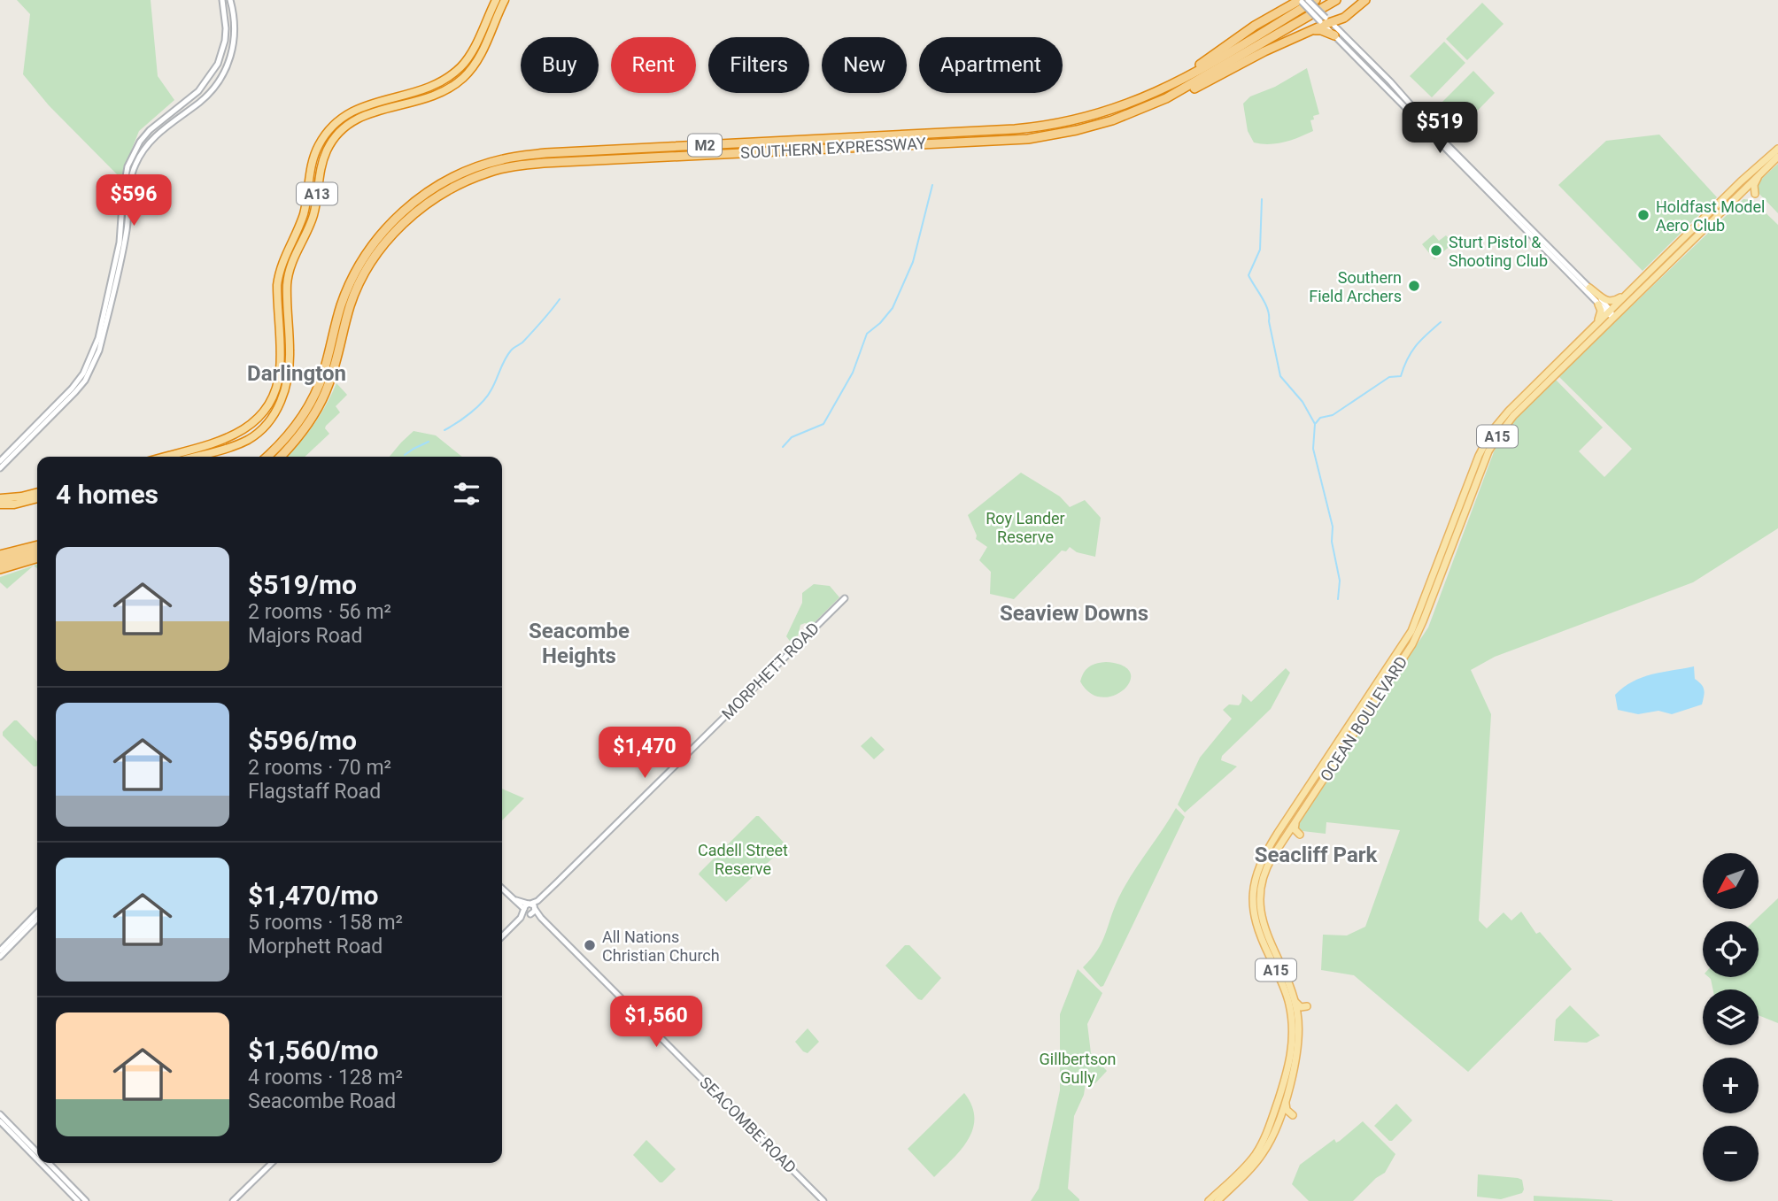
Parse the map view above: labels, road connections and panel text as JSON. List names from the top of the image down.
{
  "streets": {
    "highway": ["M2", "SOUTHERN EXPRESSWAY", "A13"],
    "main road": [
      "A15",
      "MORPHETT ROAD",
      "OCEAN BOULEVARD",
      "SEACOMBE ROAD"
    ]
  },
  "crossings": [
    ["A15", "OCEAN BOULEVARD"],
    ["MORPHETT ROAD", "SEACOMBE ROAD"]
  ],
  "districts": [
    "Darlington",
    "Seaview Downs",
    "Seacombe Heights",
    "Seacliff Park"
  ],
  "parks": ["Roy Lander Reserve", "Cadell Street Reserve", "Gillbertson Gully"],
  "places": [
    "Holdfast Model Aero Club",
    "Sturt Pistol & Shooting Club",
    "Southern Field Archers",
    "All Nations Christian Church"
  ],
  "north": "bottom left",
  "page": {
    "chip": [
      "Buy",
      "Rent",
      "Filters",
      "New",
      "Apartment"
    ],
    "price": [
      "$519",
      "$596",
      "$1,470",
      "$1,560"
    ],
    "heading": "4 homes",
    "list": [
      {
        "name": "$519/mo",
        "note": "2 rooms · 56 m² · Majors Road"
      },
      {
        "name": "$596/mo",
        "note": "2 rooms · 70 m² · Flagstaff Road"
      },
      {
        "name": "$1,470/mo",
        "note": "5 rooms · 158 m² · Morphett Road"
      },
      {
        "name": "$1,560/mo",
        "note": "4 rooms · 128 m² · Seacombe Road"
      }
    ],
    "map_buttons": ["+", "−"]
  }
}
